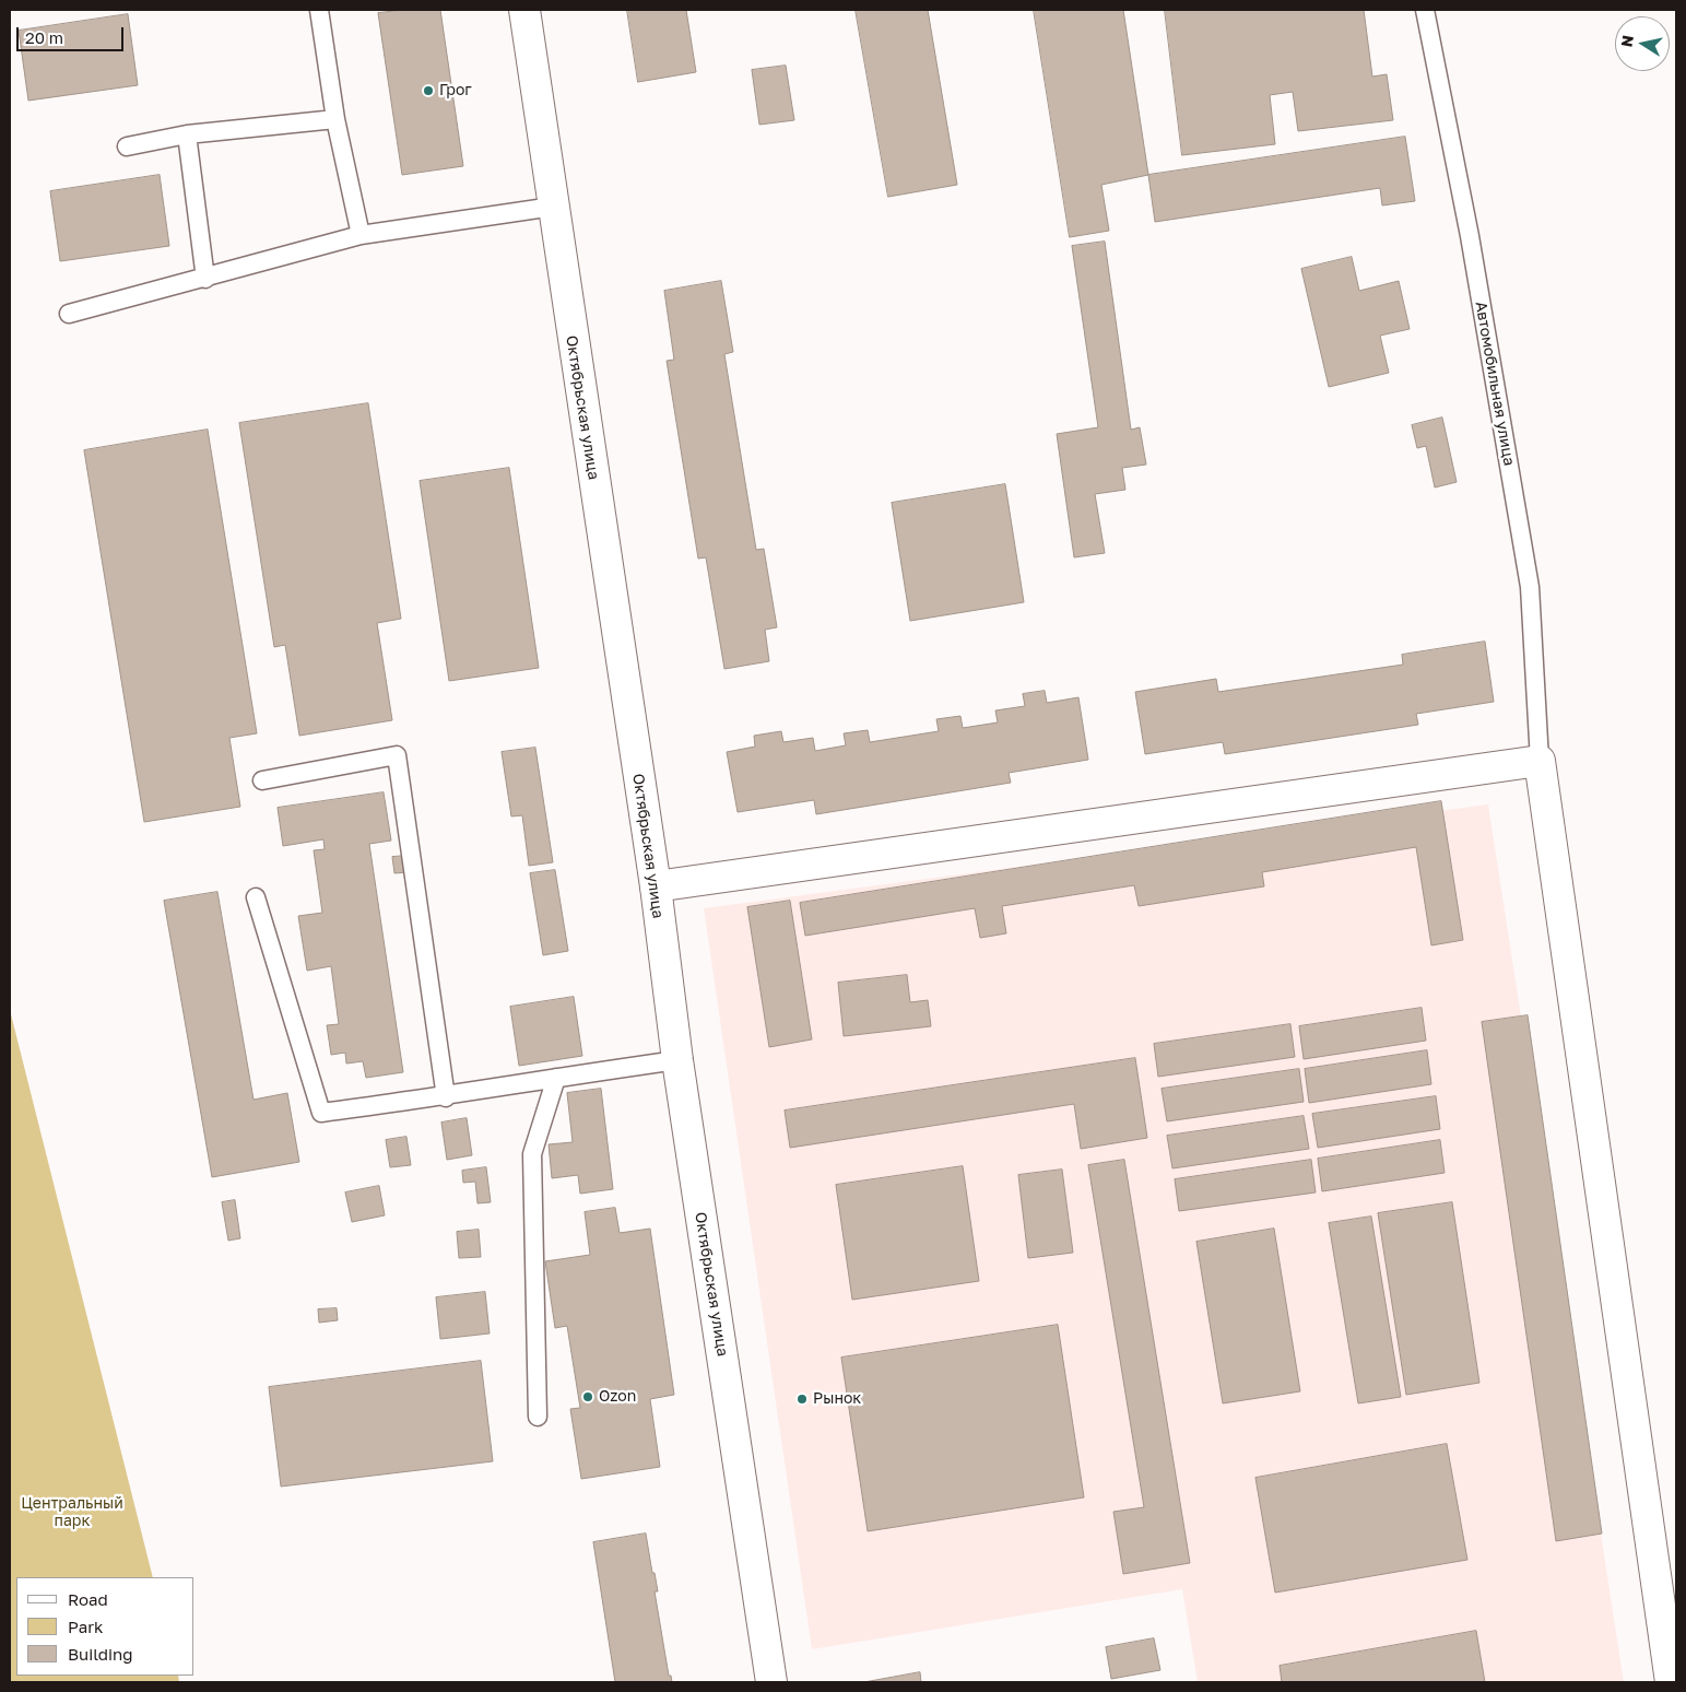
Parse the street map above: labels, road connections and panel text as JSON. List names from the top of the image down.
{
  "streets": {
    "street": ["Октябрьская улица"],
    "lane": ["Автомобильная улица"]
  },
  "parks": ["Центральный парк"],
  "places": ["Грог", "Ozon", "Рынок"],
  "legend": ["Road", "Park", "Building"],
  "scale_bar": "20 m",
  "north": "left"
}
